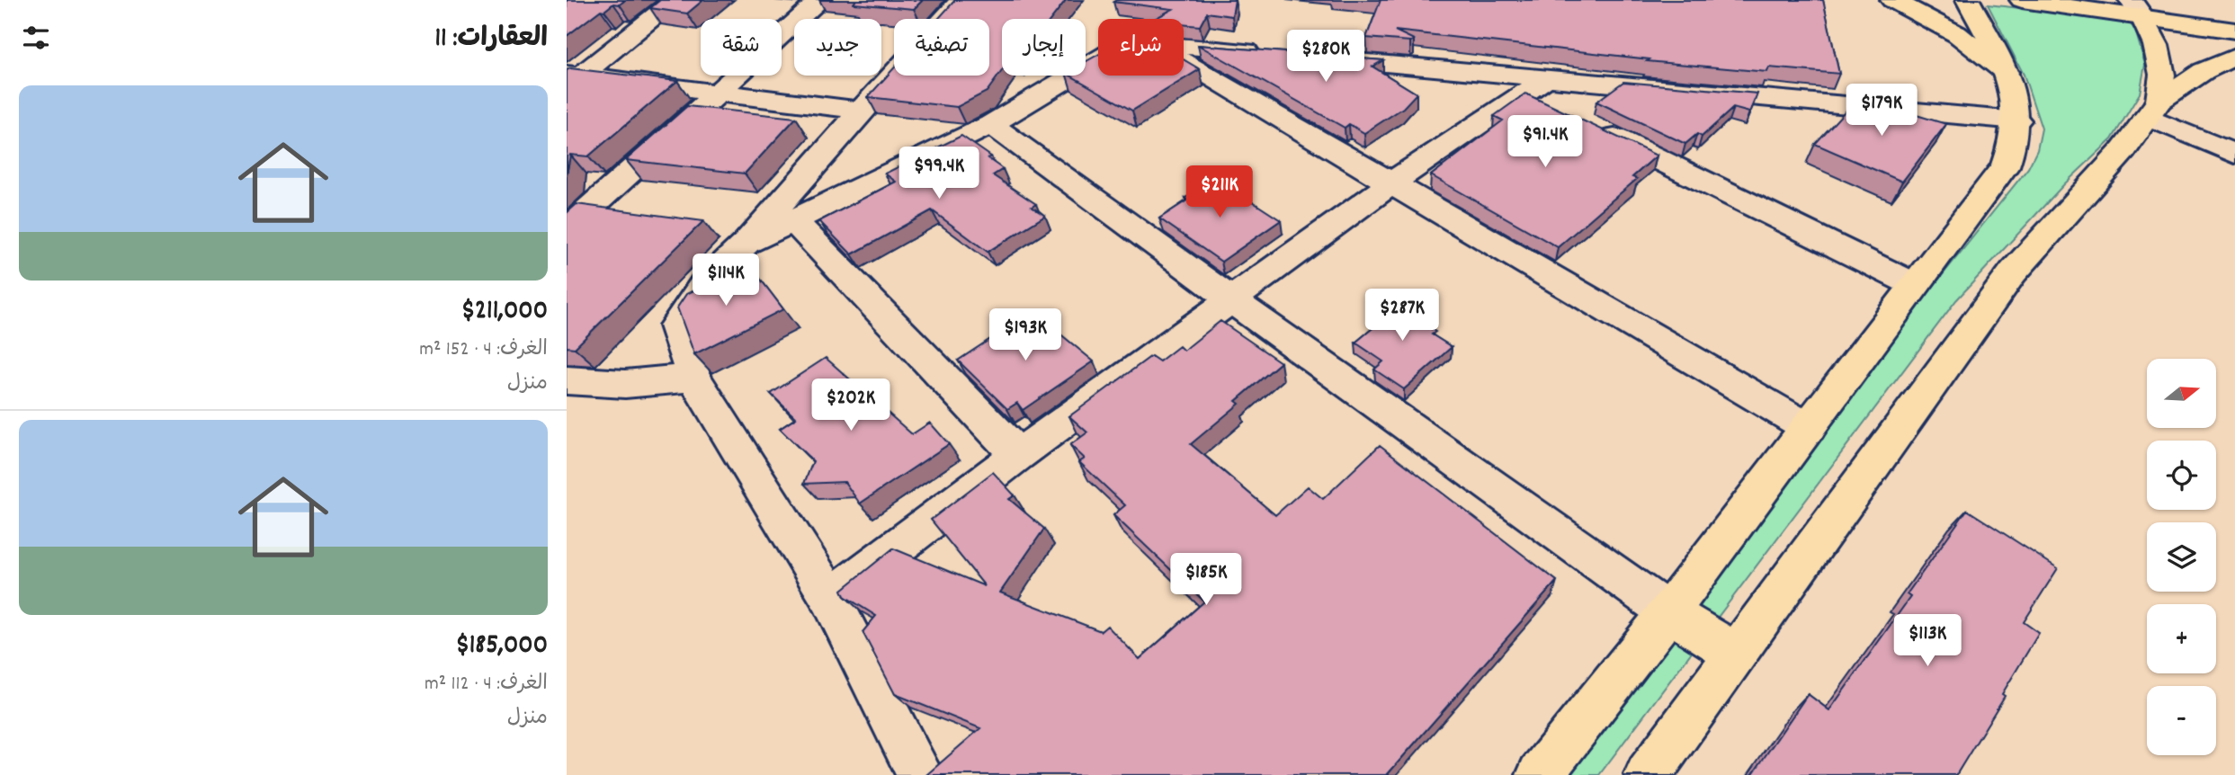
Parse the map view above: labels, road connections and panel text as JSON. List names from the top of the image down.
{
  "north": "right",
  "page": {
    "heading": "العقارات: 11",
    "chip": [
      "شراء",
      "إيجار",
      "تصفية",
      "جديد",
      "شقة"
    ],
    "price": [
      "$280K",
      "$179K",
      "$91.4K",
      "$99.4K",
      "$211K",
      "$114K",
      "$287K",
      "$193K",
      "$202K",
      "$185K",
      "$113K"
    ],
    "list": [
      {
        "name": "$211,000",
        "note": "الغرف: 4 · 152 m² · منزل"
      },
      {
        "name": "$185,000",
        "note": "الغرف: 4 · 112 m² · منزل"
      }
    ],
    "map_buttons": ["+", "−"]
  }
}
